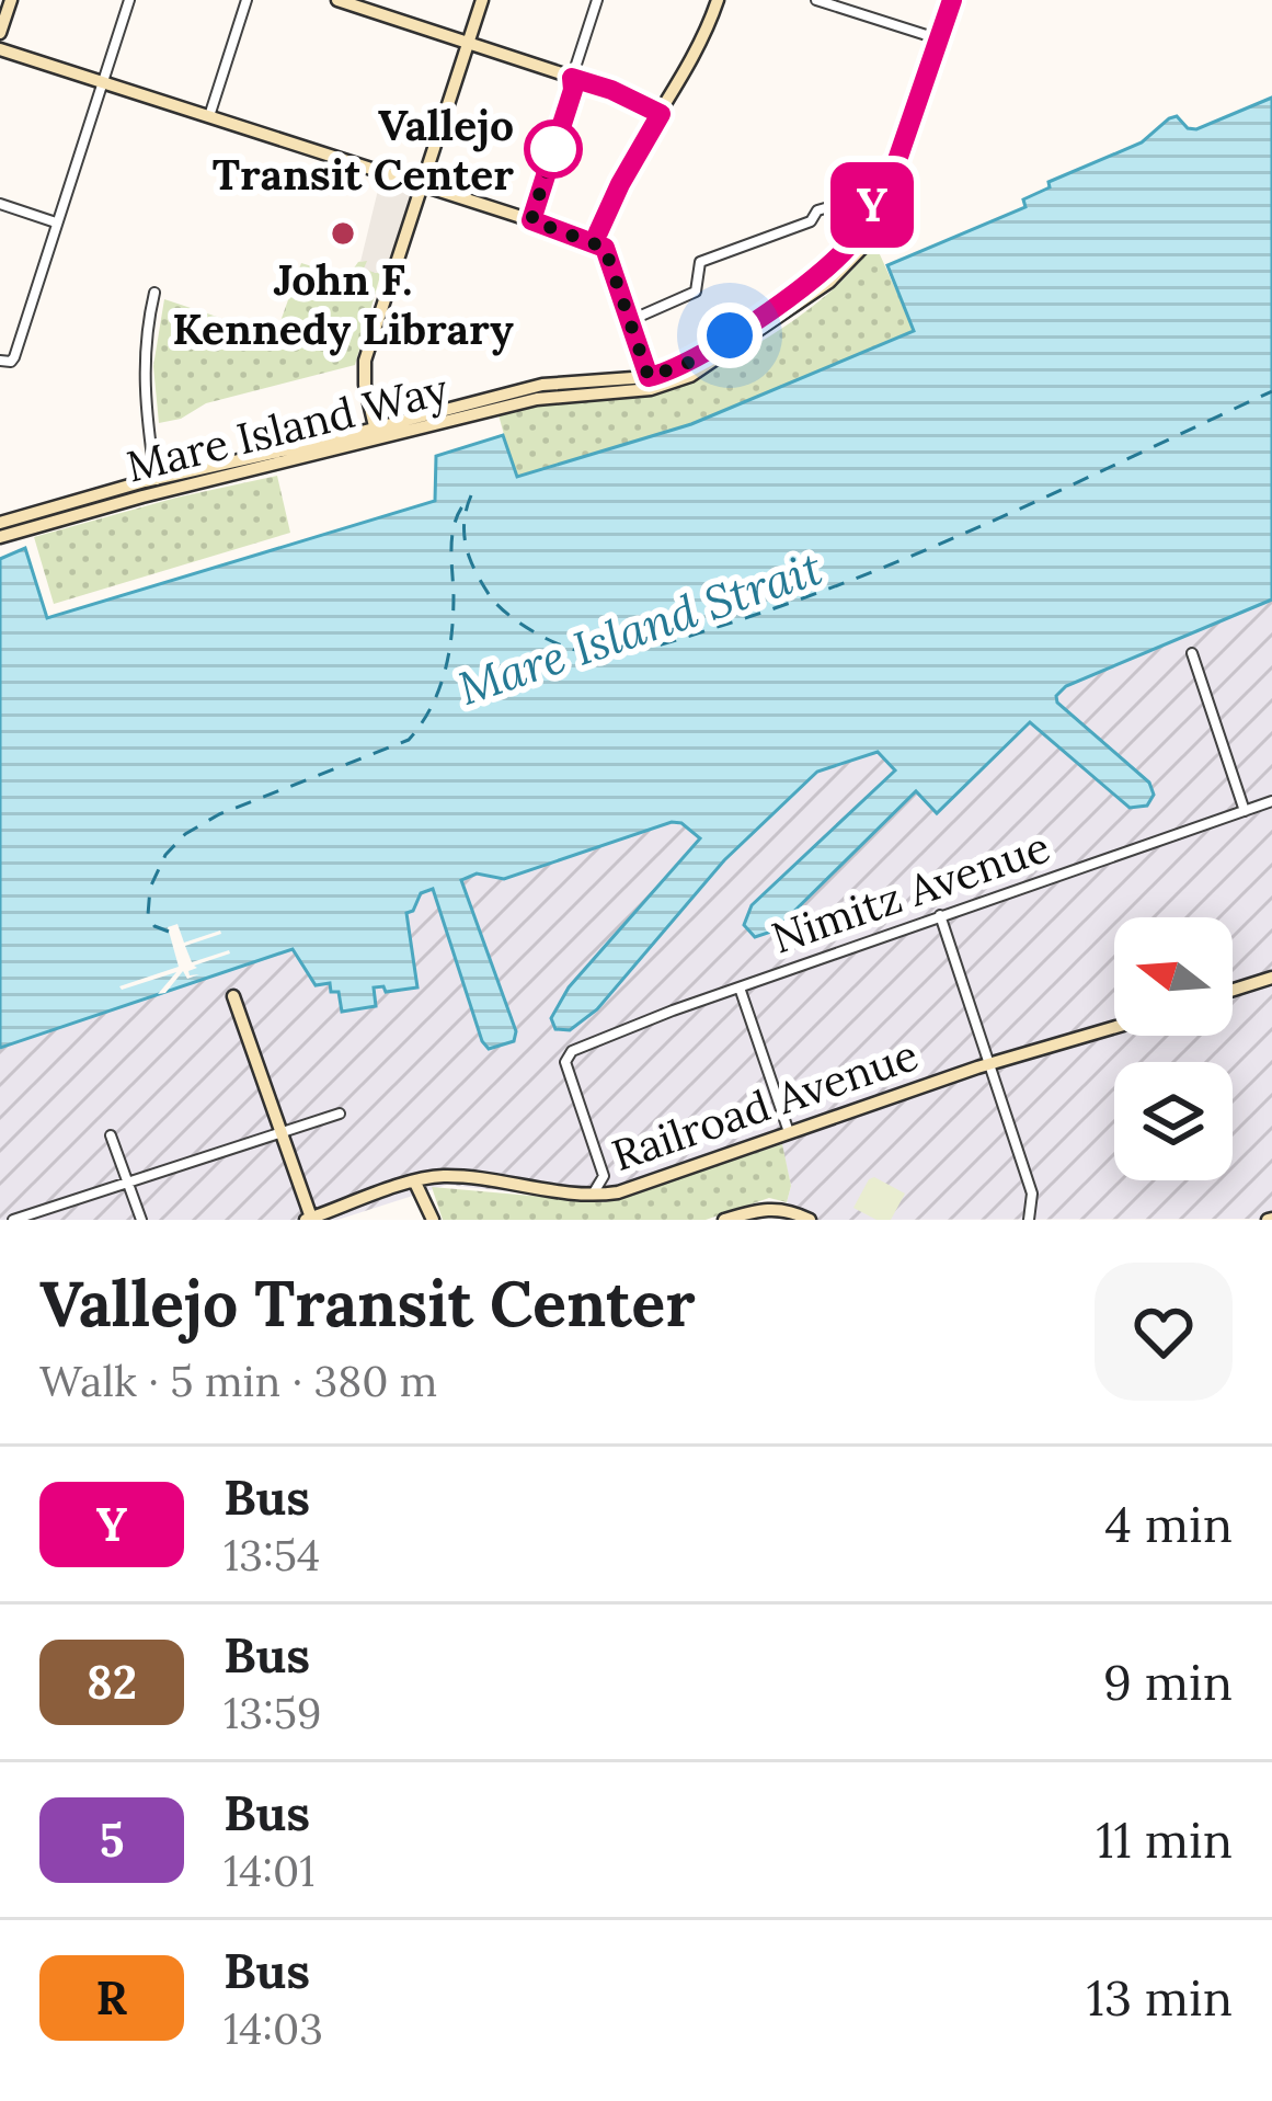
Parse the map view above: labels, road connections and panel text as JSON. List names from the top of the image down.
{
  "streets": {
    "street": ["Mare Island Way", "Nimitz Avenue", "Railroad Avenue"]
  },
  "crossings": [
    ["Nimitz Avenue", "Railroad Avenue"]
  ],
  "water": ["Mare Island Strait"],
  "places": ["Vallejo Transit Center", "John F. Kennedy Library"],
  "lines": ["bus line Y"],
  "north": "left",
  "page": {
    "on_map": "Y",
    "heading": ["Vallejo Transit Center", "Walk · 5 min · 380 m"],
    "list": [
      {
        "mark": "Y",
        "name": "Bus",
        "note": "13:54",
        "value": "4 min"
      },
      {
        "mark": "82",
        "name": "Bus",
        "note": "13:59",
        "value": "9 min"
      },
      {
        "mark": "5",
        "name": "Bus",
        "note": "14:01",
        "value": "11 min"
      },
      {
        "mark": "R",
        "name": "Bus",
        "note": "14:03",
        "value": "13 min"
      }
    ]
  }
}
